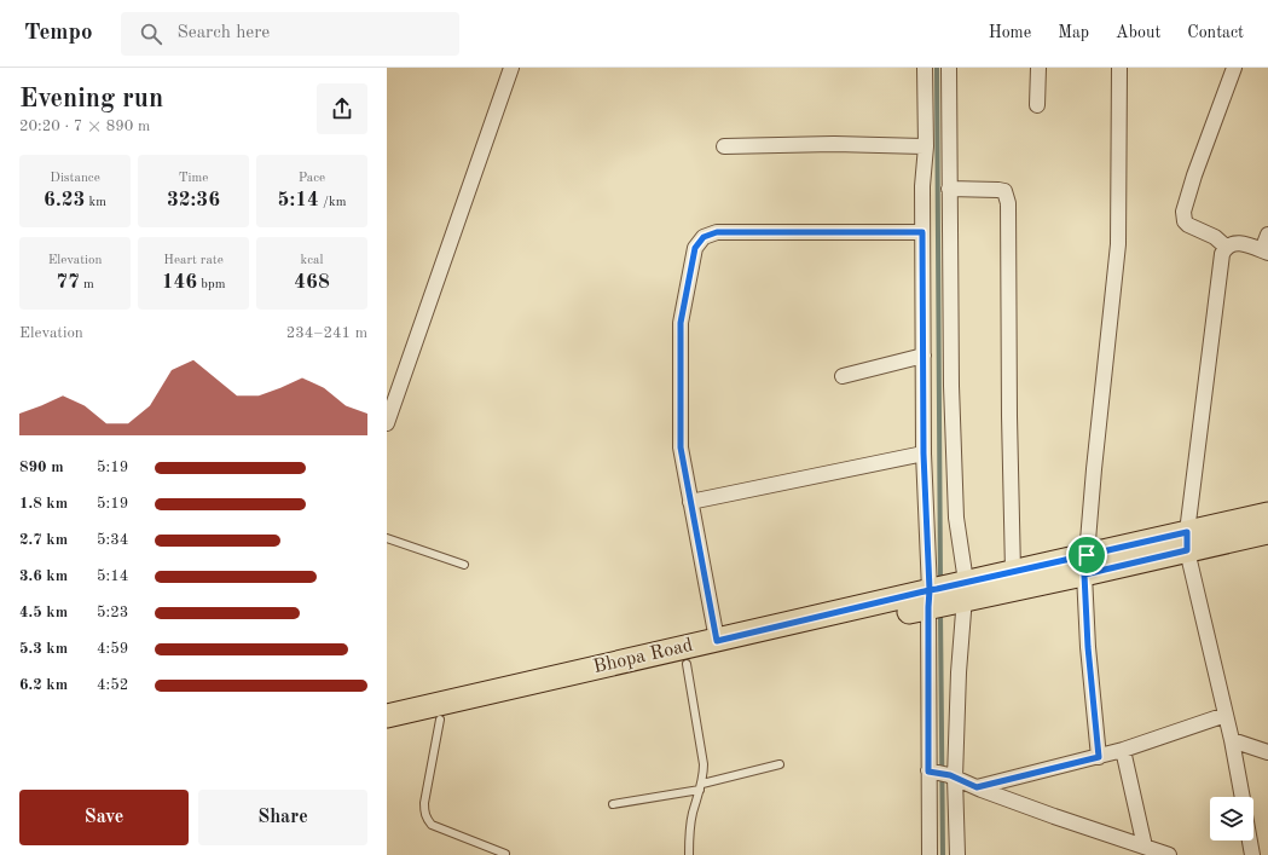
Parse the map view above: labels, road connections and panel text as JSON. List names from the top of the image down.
{
  "streets": {
    "main road": ["Bhopa Road"]
  },
  "page": {
    "header": "Tempo",
    "search": "Search here",
    "nav": [
      "Home",
      "Map",
      "About",
      "Contact"
    ],
    "heading": ["Evening run", "20:20 · 7 × 890 m"],
    "stats": [
      ["Distance", "6.23 km"],
      ["Time", "32:36"],
      ["Pace", "5:14 /km"],
      ["Elevation", "77 m"],
      ["Heart rate", "146 bpm"],
      ["kcal", "468"]
    ],
    "chart": ["Elevation", "234–241 m"],
    "list": [
      {
        "name": "890 m",
        "note": "5:19"
      },
      {
        "name": "1.8 km",
        "note": "5:19"
      },
      {
        "name": "2.7 km",
        "note": "5:34"
      },
      {
        "name": "3.6 km",
        "note": "5:14"
      },
      {
        "name": "4.5 km",
        "note": "5:23"
      },
      {
        "name": "5.3 km",
        "note": "4:59"
      },
      {
        "name": "6.2 km",
        "note": "4:52"
      }
    ],
    "buttons": ["Save", "Share"]
  }
}
